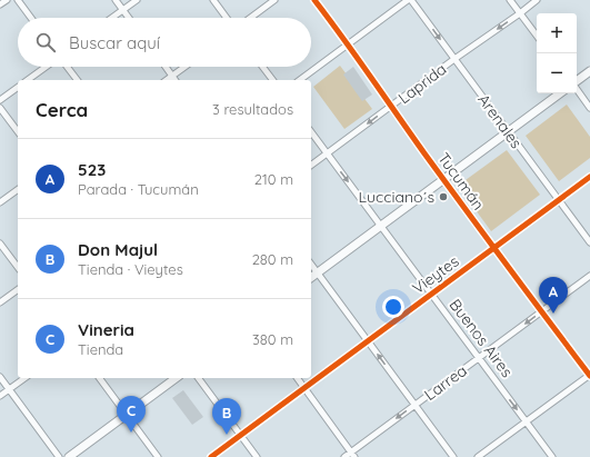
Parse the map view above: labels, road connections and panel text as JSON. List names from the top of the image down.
{
  "streets": {
    "street": [
      "Laprida",
      "Arenales",
      "Tucumán",
      "Vieytes",
      "Buenos Aires",
      "Larrea"
    ]
  },
  "crossings": [
    ["Laprida", "Arenales"],
    ["Laprida", "Tucumán"],
    ["Laprida", "Buenos Aires"],
    ["Arenales", "Vieytes"],
    ["Tucumán", "Vieytes"],
    ["Tucumán", "Larrea"],
    ["Vieytes", "Buenos Aires"],
    ["Buenos Aires", "Larrea"]
  ],
  "one_way": ["Laprida", "Buenos Aires", "Larrea"],
  "places": ["Lucciano´s"],
  "page": {
    "map_buttons": ["+", "−"],
    "search": "Buscar aquí",
    "heading": ["Cerca", "3 resultados"],
    "list": [
      {
        "mark": "A",
        "name": "523",
        "note": "Parada · Tucumán",
        "value": "210 m"
      },
      {
        "mark": "B",
        "name": "Don Majul",
        "note": "Tienda · Vieytes",
        "value": "280 m"
      },
      {
        "mark": "C",
        "name": "Vineria",
        "note": "Tienda",
        "value": "380 m"
      }
    ],
    "pins": ["A", "C", "B"]
  }
}
